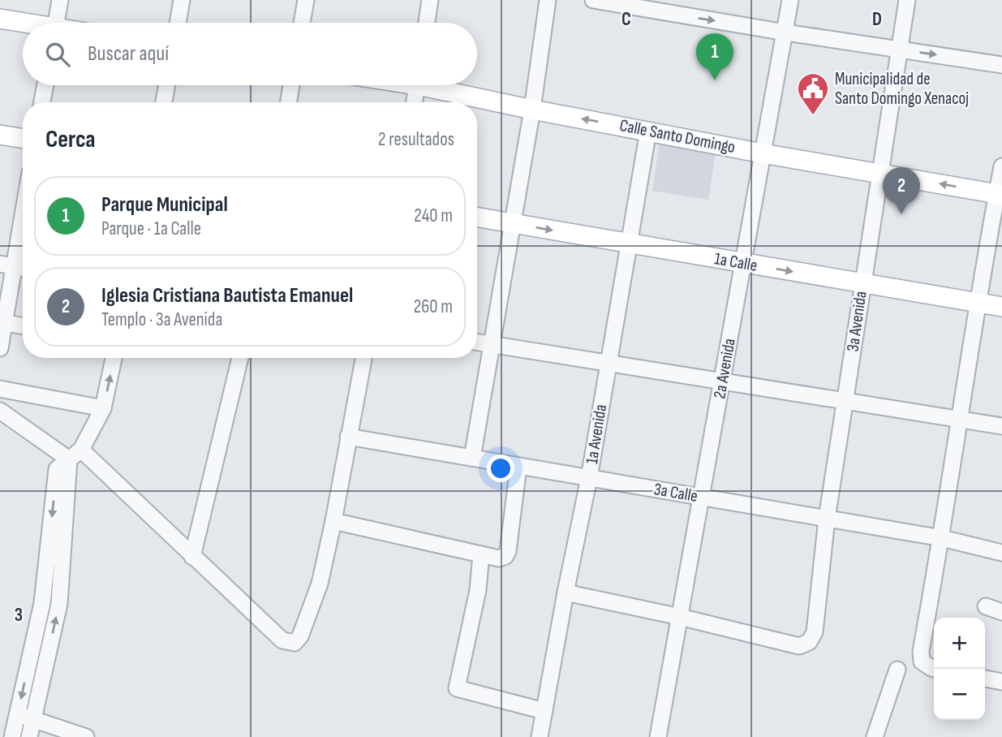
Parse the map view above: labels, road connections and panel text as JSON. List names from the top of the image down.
{
  "streets": {
    "main road": ["Calle Santo Domingo", "1a Calle"],
    "street": [
      "3a Avenida",
      "2a Avenida",
      "1a Avenida",
      "3a Calle"
    ]
  },
  "crossings": [
    ["Calle Santo Domingo", "3a Avenida"],
    ["Calle Santo Domingo", "2a Avenida"],
    ["Calle Santo Domingo", "1a Avenida"],
    ["1a Calle", "3a Avenida"],
    ["1a Calle", "2a Avenida"],
    ["1a Calle", "1a Avenida"],
    ["3a Avenida", "2a Avenida"],
    ["3a Avenida", "3a Calle"],
    ["2a Avenida", "3a Calle"],
    ["1a Avenida", "3a Calle"]
  ],
  "one_way": ["Calle Santo Domingo", "1a Calle"],
  "places": {
    "public building": ["Municipalidad de Santo Domingo Xenacoj"]
  },
  "page": {
    "search": "Buscar aquí",
    "pins": ["1", "2"],
    "heading": ["Cerca", "2 resultados"],
    "list": [
      {
        "mark": "1",
        "name": "Parque Municipal",
        "note": "Parque · 1a Calle",
        "value": "240 m"
      },
      {
        "mark": "2",
        "name": "Iglesia Cristiana Bautista Emanuel",
        "note": "Templo · 3a Avenida",
        "value": "260 m"
      }
    ],
    "map_buttons": ["+", "−"]
  },
  "grid": {
    "columns": ["C", "D"],
    "rows": ["3"]
  }
}
